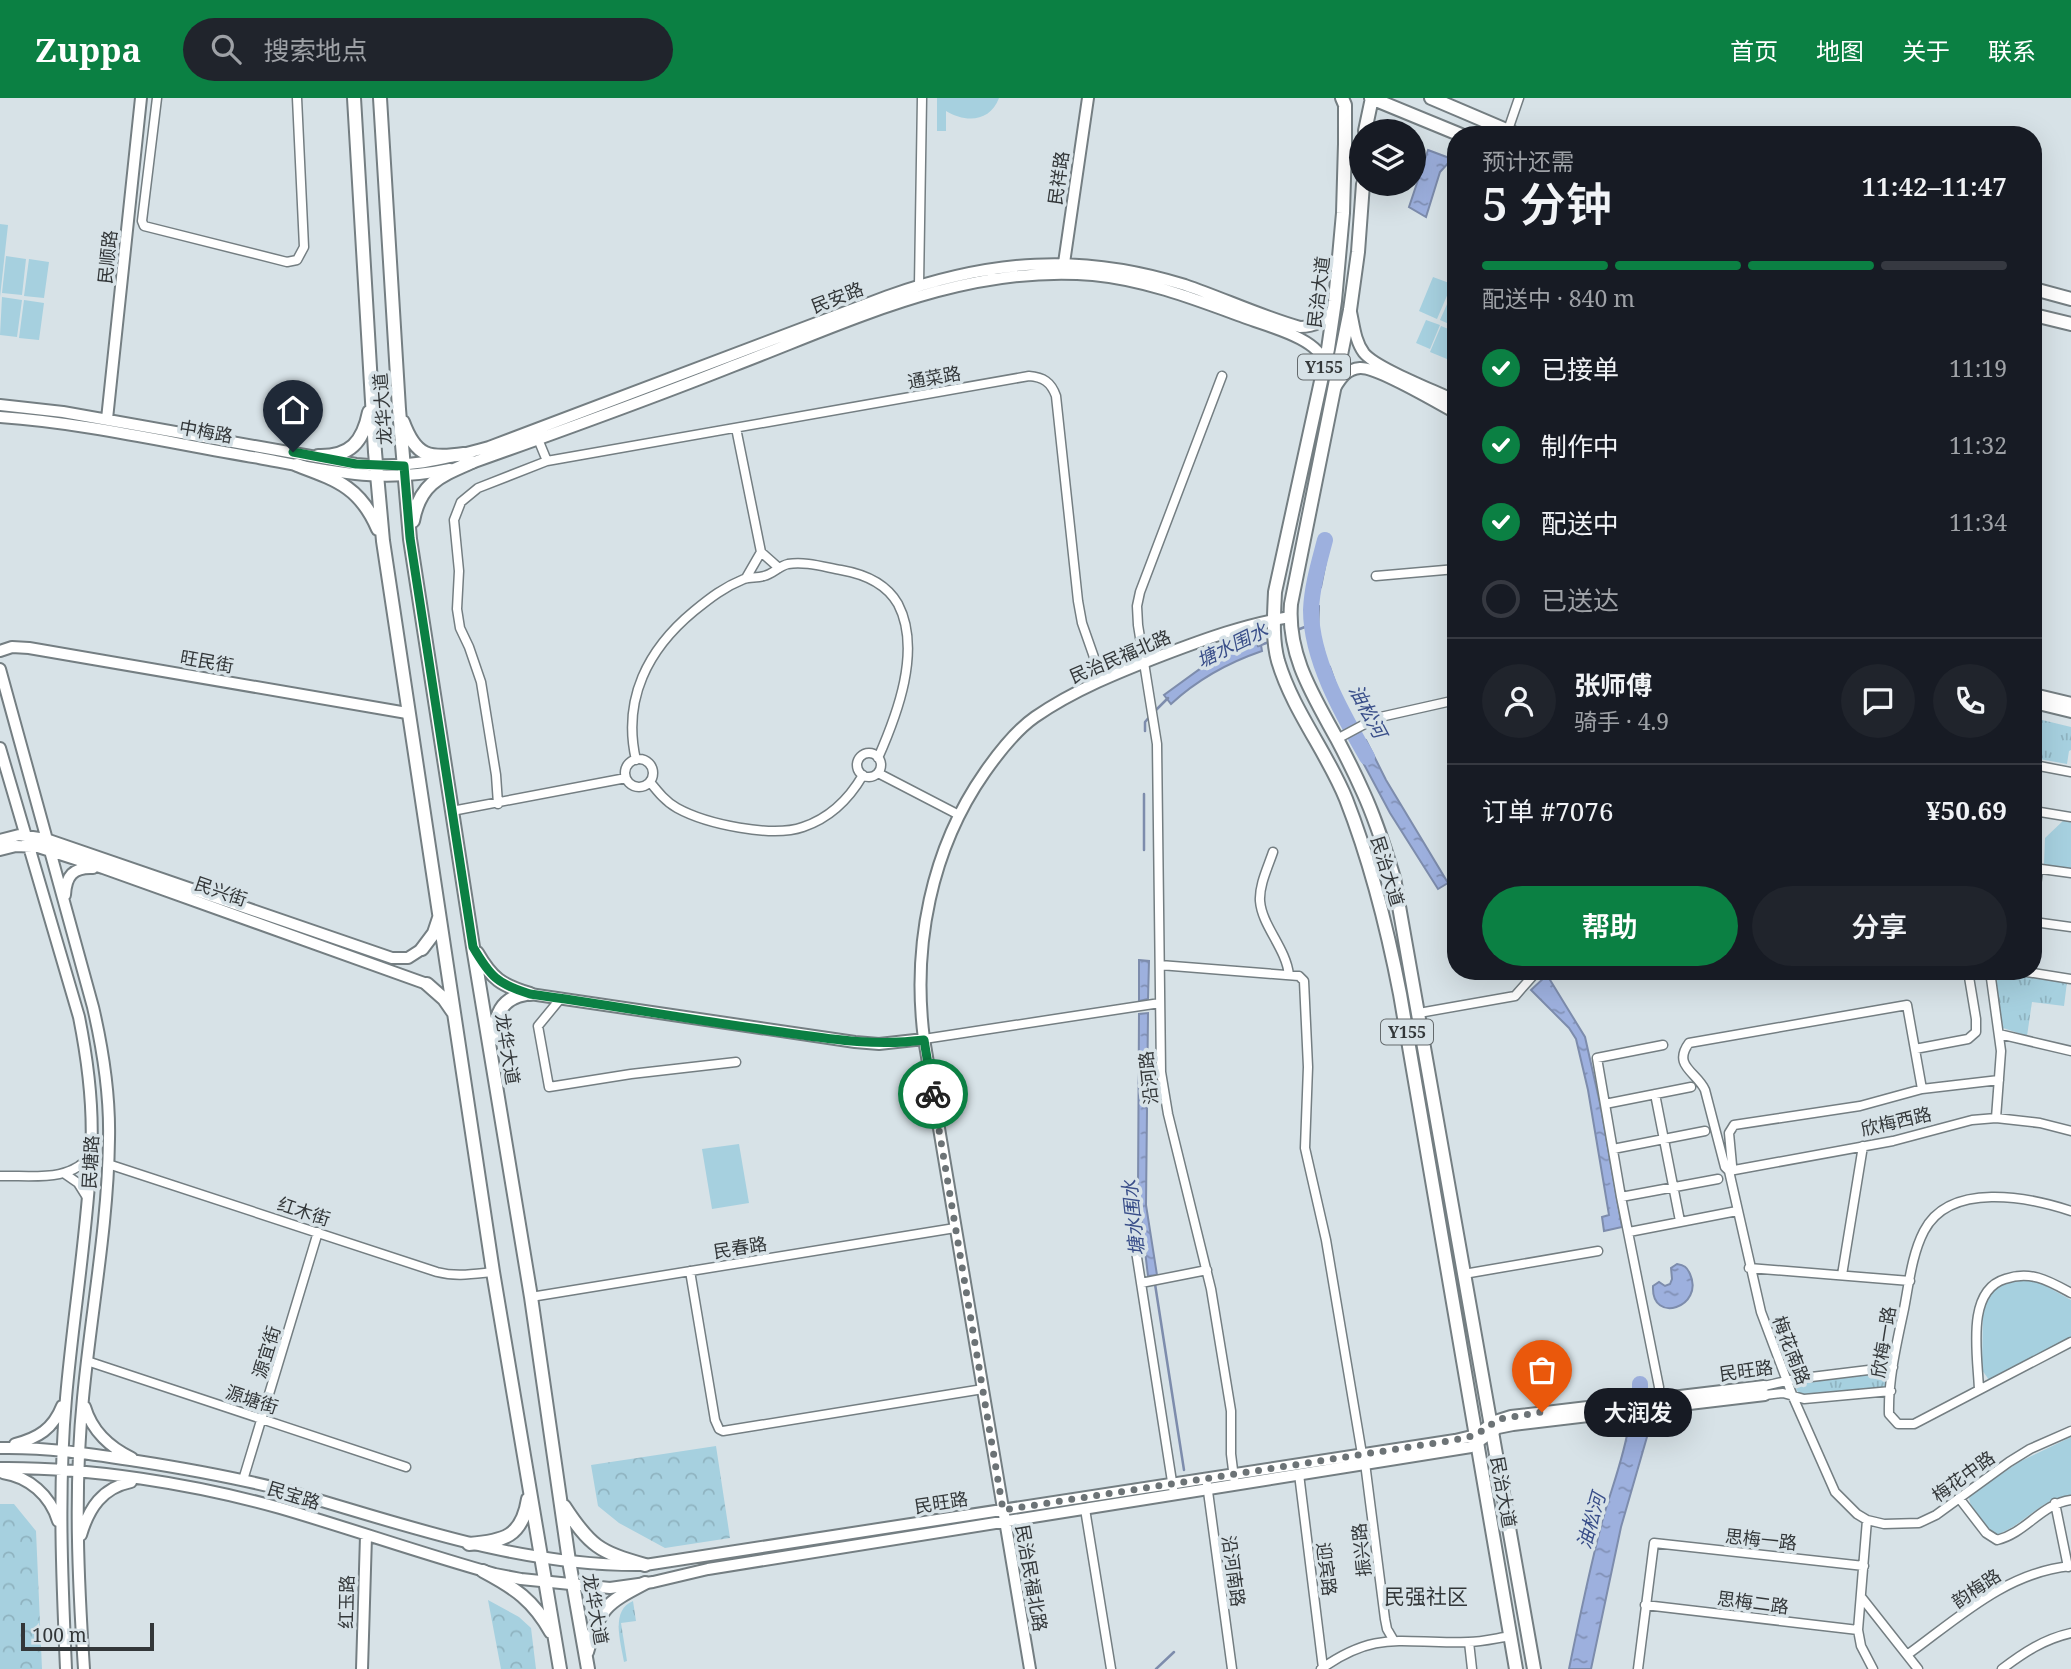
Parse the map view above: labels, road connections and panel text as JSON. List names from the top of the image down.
{
  "streets": {
    "main road": [
      "民祥路",
      "民顺路",
      "民治大道",
      "民安路",
      "Y155",
      "龙华大道",
      "中梅路",
      "民治民福北路",
      "旺民街",
      "民兴街",
      "民塘路",
      "民旺路",
      "民宝路",
      "红玉路"
    ],
    "street": [
      "通菜路",
      "沿河路",
      "欣梅西路",
      "红木街",
      "民春路",
      "欣梅一路",
      "梅花南路",
      "源宜街",
      "源塘街",
      "梅花中路",
      "思梅一路",
      "振兴路",
      "迎宾路",
      "沿河南路",
      "韵梅路",
      "思梅二路"
    ]
  },
  "crossings": [
    ["民祥路", "民安路"],
    ["民顺路", "中梅路"],
    ["民治大道", "民治民福北路"],
    ["民治大道", "民旺路"],
    ["民安路", "龙华大道"],
    ["民安路", "中梅路"],
    ["通菜路", "民治民福北路"],
    ["龙华大道", "中梅路"],
    ["龙华大道", "旺民街"],
    ["龙华大道", "红木街"],
    ["龙华大道", "民春路"],
    ["龙华大道", "民旺路"],
    ["龙华大道", "民宝路"],
    ["民治民福北路", "沿河路"],
    ["民治民福北路", "民春路"],
    ["民治民福北路", "民旺路"],
    ["民兴街", "民塘路"],
    ["沿河路", "民旺路"],
    ["欣梅西路", "梅花南路"],
    ["民塘路", "红木街"],
    ["民塘路", "源塘街"],
    ["民塘路", "民宝路"],
    ["红木街", "源宜街"],
    ["欣梅一路", "民旺路"],
    ["梅花南路", "民旺路"],
    ["梅花南路", "梅花中路"],
    ["源宜街", "源塘街"],
    ["源宜街", "民宝路"],
    ["民旺路", "民宝路"],
    ["民旺路", "振兴路"],
    ["民旺路", "迎宾路"],
    ["民旺路", "沿河南路"],
    ["民宝路", "红玉路"],
    ["思梅一路", "思梅二路"]
  ],
  "districts": ["民强社区"],
  "water": ["塘水围水", "油松河"],
  "places": ["大润发"],
  "scale_bar": "100 m",
  "page": {
    "header": "Zuppa",
    "search": "搜索地点",
    "nav": [
      "首页",
      "地图",
      "关于",
      "联系"
    ],
    "heading": ["5 分钟", "预计还需", "11:42–11:47"],
    "panel": [
      "张师傅",
      "骑手 · 4.9",
      "订单 #7076",
      "¥50.69"
    ],
    "bar": "配送中 · 840 m",
    "list": [
      ["已接单", "11:19"],
      ["制作中", "11:32"],
      ["配送中", "11:34"],
      "已送达"
    ],
    "buttons": ["帮助", "分享"],
    "bubble": "大润发",
    "scale": "100 m"
  }
}
